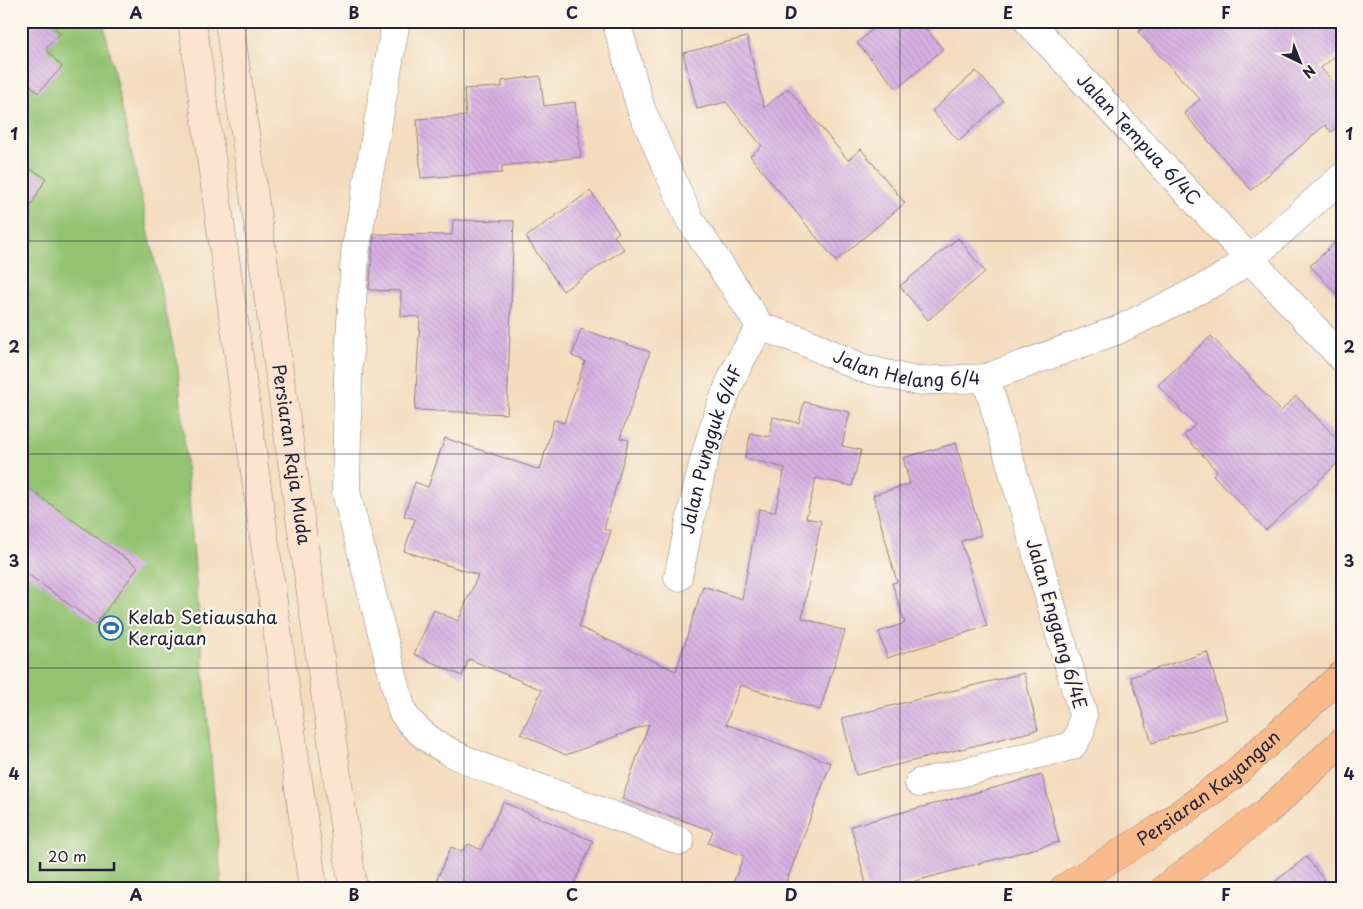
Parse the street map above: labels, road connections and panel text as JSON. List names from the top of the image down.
{
  "streets": {
    "main road": ["Persiaran Raja Muda", "Persiaran Kayangan"],
    "street": [
      "Jalan Tempua 6/4C",
      "Jalan Helang 6/4",
      "Jalan Pungguk 6/4F",
      "Jalan Enggang 6/4E"
    ]
  },
  "crossings": [
    ["Jalan Tempua 6/4C", "Jalan Helang 6/4"],
    ["Jalan Helang 6/4", "Jalan Pungguk 6/4F"],
    ["Jalan Helang 6/4", "Jalan Enggang 6/4E"]
  ],
  "places": {
    "sports": ["Kelab Setiausaha Kerajaan"]
  },
  "scale_bar": "20 m",
  "north": "bottom right",
  "grid": {
    "columns": [
      "A",
      "B",
      "C",
      "D",
      "E",
      "F"
    ],
    "rows": [
      "1",
      "2",
      "3",
      "4"
    ]
  }
}
